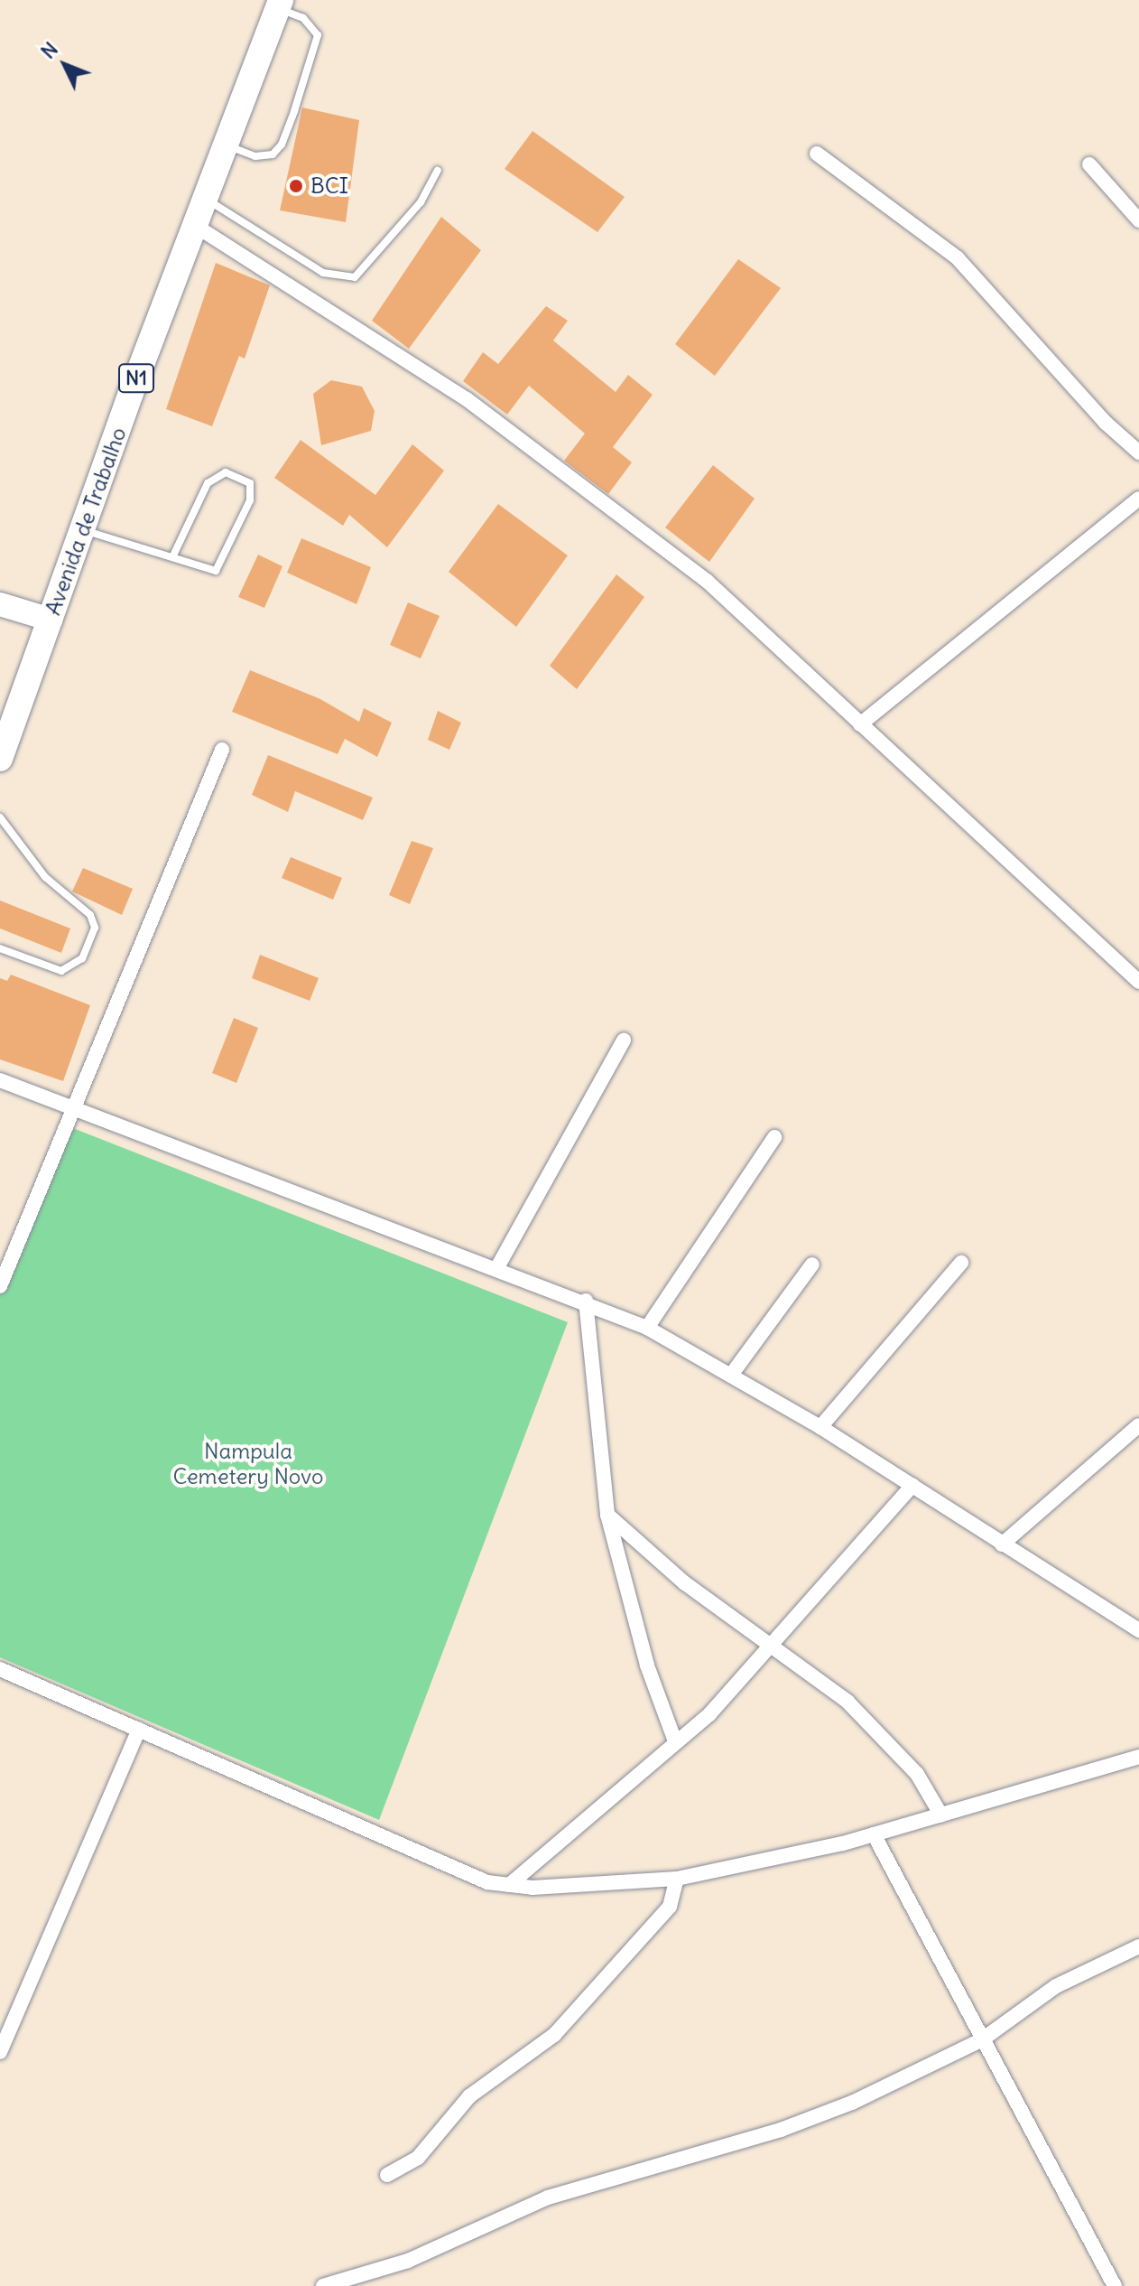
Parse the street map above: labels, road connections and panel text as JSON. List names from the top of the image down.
{
  "streets": {
    "highway": ["N1", "Avenida de Trabalho"]
  },
  "parks": ["Nampula Cemetery Novo"],
  "places": ["BCI"],
  "north": "top left"
}
